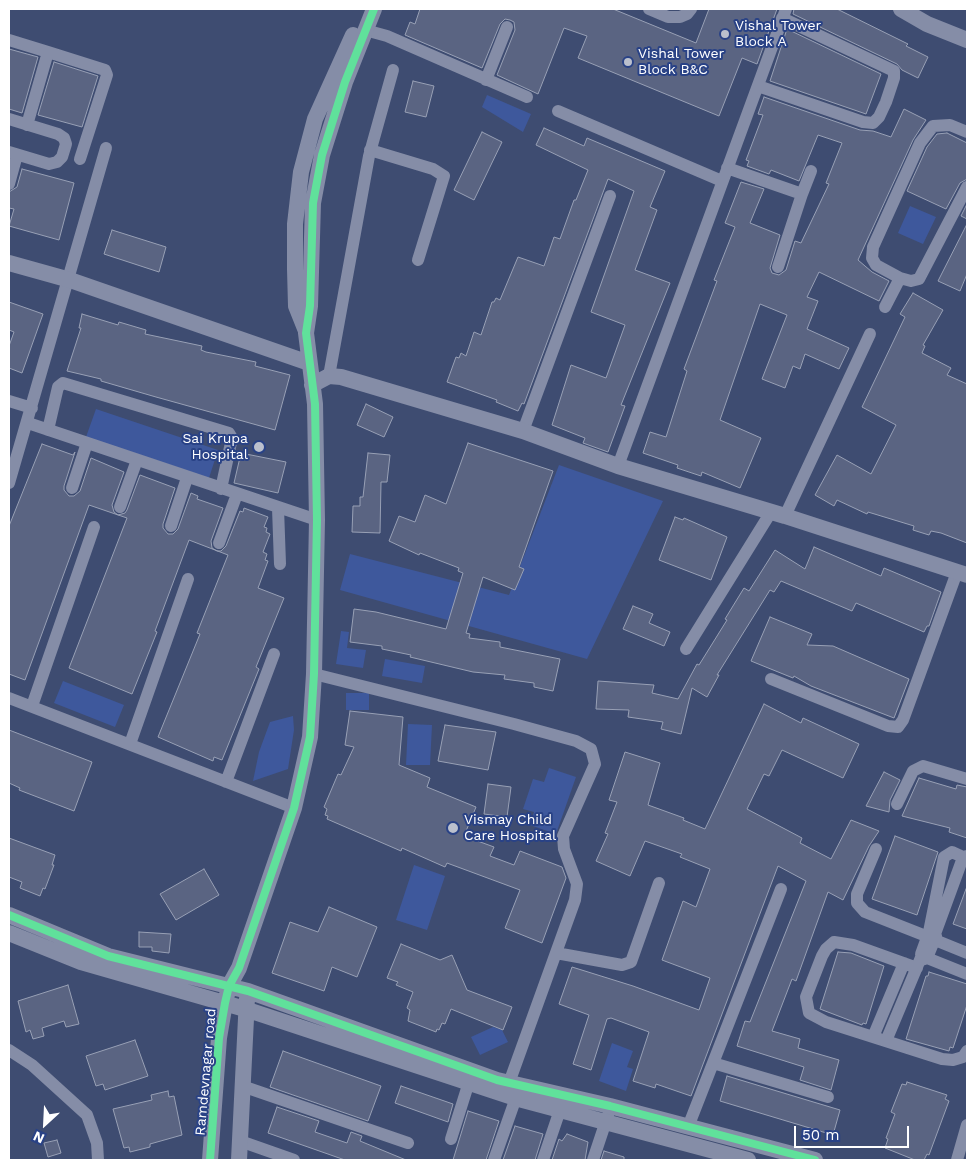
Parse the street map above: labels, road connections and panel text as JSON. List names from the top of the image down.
{
  "streets": {
    "street": ["Ramdevnagar road"]
  },
  "places": [
    "Vishal Tower Block A",
    "Vishal Tower Block B&C",
    "Sai Krupa Hospital",
    "Vismay Child Care Hospital"
  ],
  "scale_bar": "50 m",
  "north": "bottom left"
}
